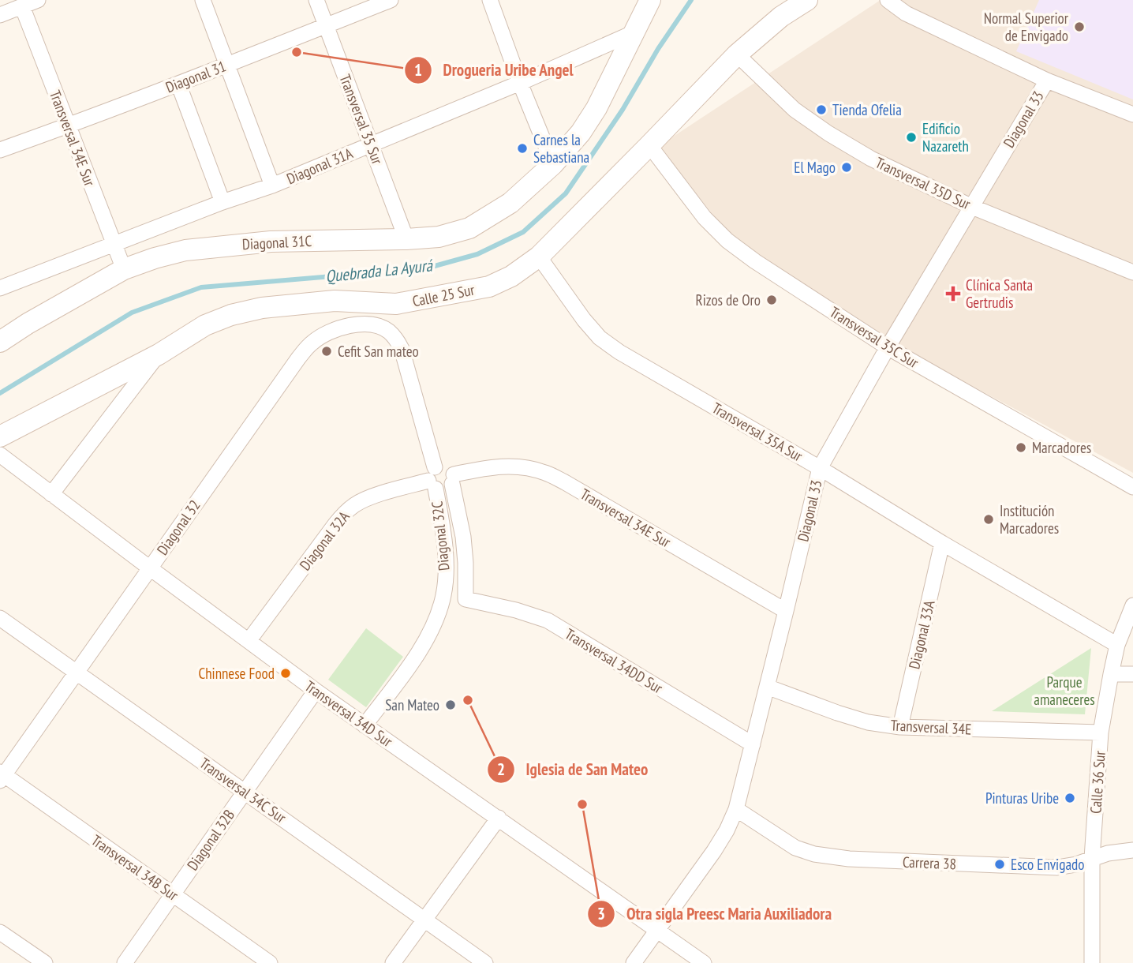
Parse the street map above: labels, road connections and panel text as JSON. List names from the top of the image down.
{
  "streets": {
    "main road": ["Diagonal 31C", "Calle 25 Sur"],
    "street": [
      "Diagonal 31",
      "Transversal 35 Sur",
      "Diagonal 33",
      "Transversal 34E Sur",
      "Diagonal 31A",
      "Transversal 35D Sur",
      "Transversal 35C Sur",
      "Transversal 35A Sur",
      "Diagonal 32",
      "Diagonal 32C",
      "Diagonal 32A",
      "Diagonal 33A",
      "Transversal 34DD Sur",
      "Transversal 34D Sur",
      "Transversal 34E",
      "Calle 36 Sur",
      "Transversal 34C Sur",
      "Diagonal 32B",
      "Carrera 38",
      "Transversal 34B Sur"
    ]
  },
  "crossings": [
    ["Diagonal 31", "Transversal 35 Sur"],
    ["Diagonal 31", "Transversal 34E Sur"],
    ["Transversal 35 Sur", "Diagonal 31A"],
    ["Transversal 35 Sur", "Diagonal 31C"],
    ["Diagonal 33", "Transversal 34E Sur"],
    ["Diagonal 33", "Transversal 35D Sur"],
    ["Diagonal 33", "Transversal 35C Sur"],
    ["Diagonal 33", "Transversal 35A Sur"],
    ["Diagonal 33", "Transversal 34DD Sur"],
    ["Diagonal 33", "Transversal 34D Sur"],
    ["Diagonal 33", "Transversal 34E"],
    ["Diagonal 33", "Carrera 38"],
    ["Transversal 34E Sur", "Diagonal 31A"],
    ["Transversal 34E Sur", "Diagonal 31C"],
    ["Transversal 34E Sur", "Diagonal 32C"],
    ["Transversal 34E Sur", "Diagonal 32A"],
    ["Diagonal 31A", "Diagonal 31C"],
    ["Transversal 35D Sur", "Calle 25 Sur"],
    ["Calle 25 Sur", "Transversal 35C Sur"],
    ["Calle 25 Sur", "Transversal 35A Sur"],
    ["Transversal 35A Sur", "Diagonal 33A"],
    ["Transversal 35A Sur", "Calle 36 Sur"],
    ["Diagonal 32", "Diagonal 32C"],
    ["Diagonal 32", "Transversal 34D Sur"],
    ["Diagonal 32", "Transversal 34C Sur"],
    ["Diagonal 32", "Transversal 34B Sur"],
    ["Diagonal 32C", "Diagonal 32A"],
    ["Diagonal 32C", "Transversal 34DD Sur"],
    ["Diagonal 32C", "Transversal 34D Sur"],
    ["Diagonal 32A", "Transversal 34D Sur"],
    ["Diagonal 33A", "Transversal 34E"],
    ["Transversal 34D Sur", "Diagonal 32B"],
    ["Transversal 34E", "Calle 36 Sur"],
    ["Calle 36 Sur", "Carrera 38"],
    ["Transversal 34C Sur", "Diagonal 32B"],
    ["Diagonal 32B", "Transversal 34B Sur"]
  ],
  "water": ["Quebrada La Ayurá"],
  "parks": ["Parque amaneceres"],
  "places": {
    "other": [
      "Normal Superior de Envigado",
      "Drogueria Uribe Angel",
      "Tienda Ofelia",
      "Edificio Nazareth",
      "Carnes la Sebastiana",
      "El Mago",
      "Rizos de Oro",
      "Cefit San mateo",
      "Marcadores",
      "Institución Marcadores",
      "Chinnese Food",
      "Iglesia de San Mateo",
      "San Mateo",
      "Pinturas Uribe",
      "Otra sigla Preesc Maria Auxiliadora",
      "Esco Envigado"
    ],
    "health": ["Clínica Santa Gertrudis"]
  }
}
